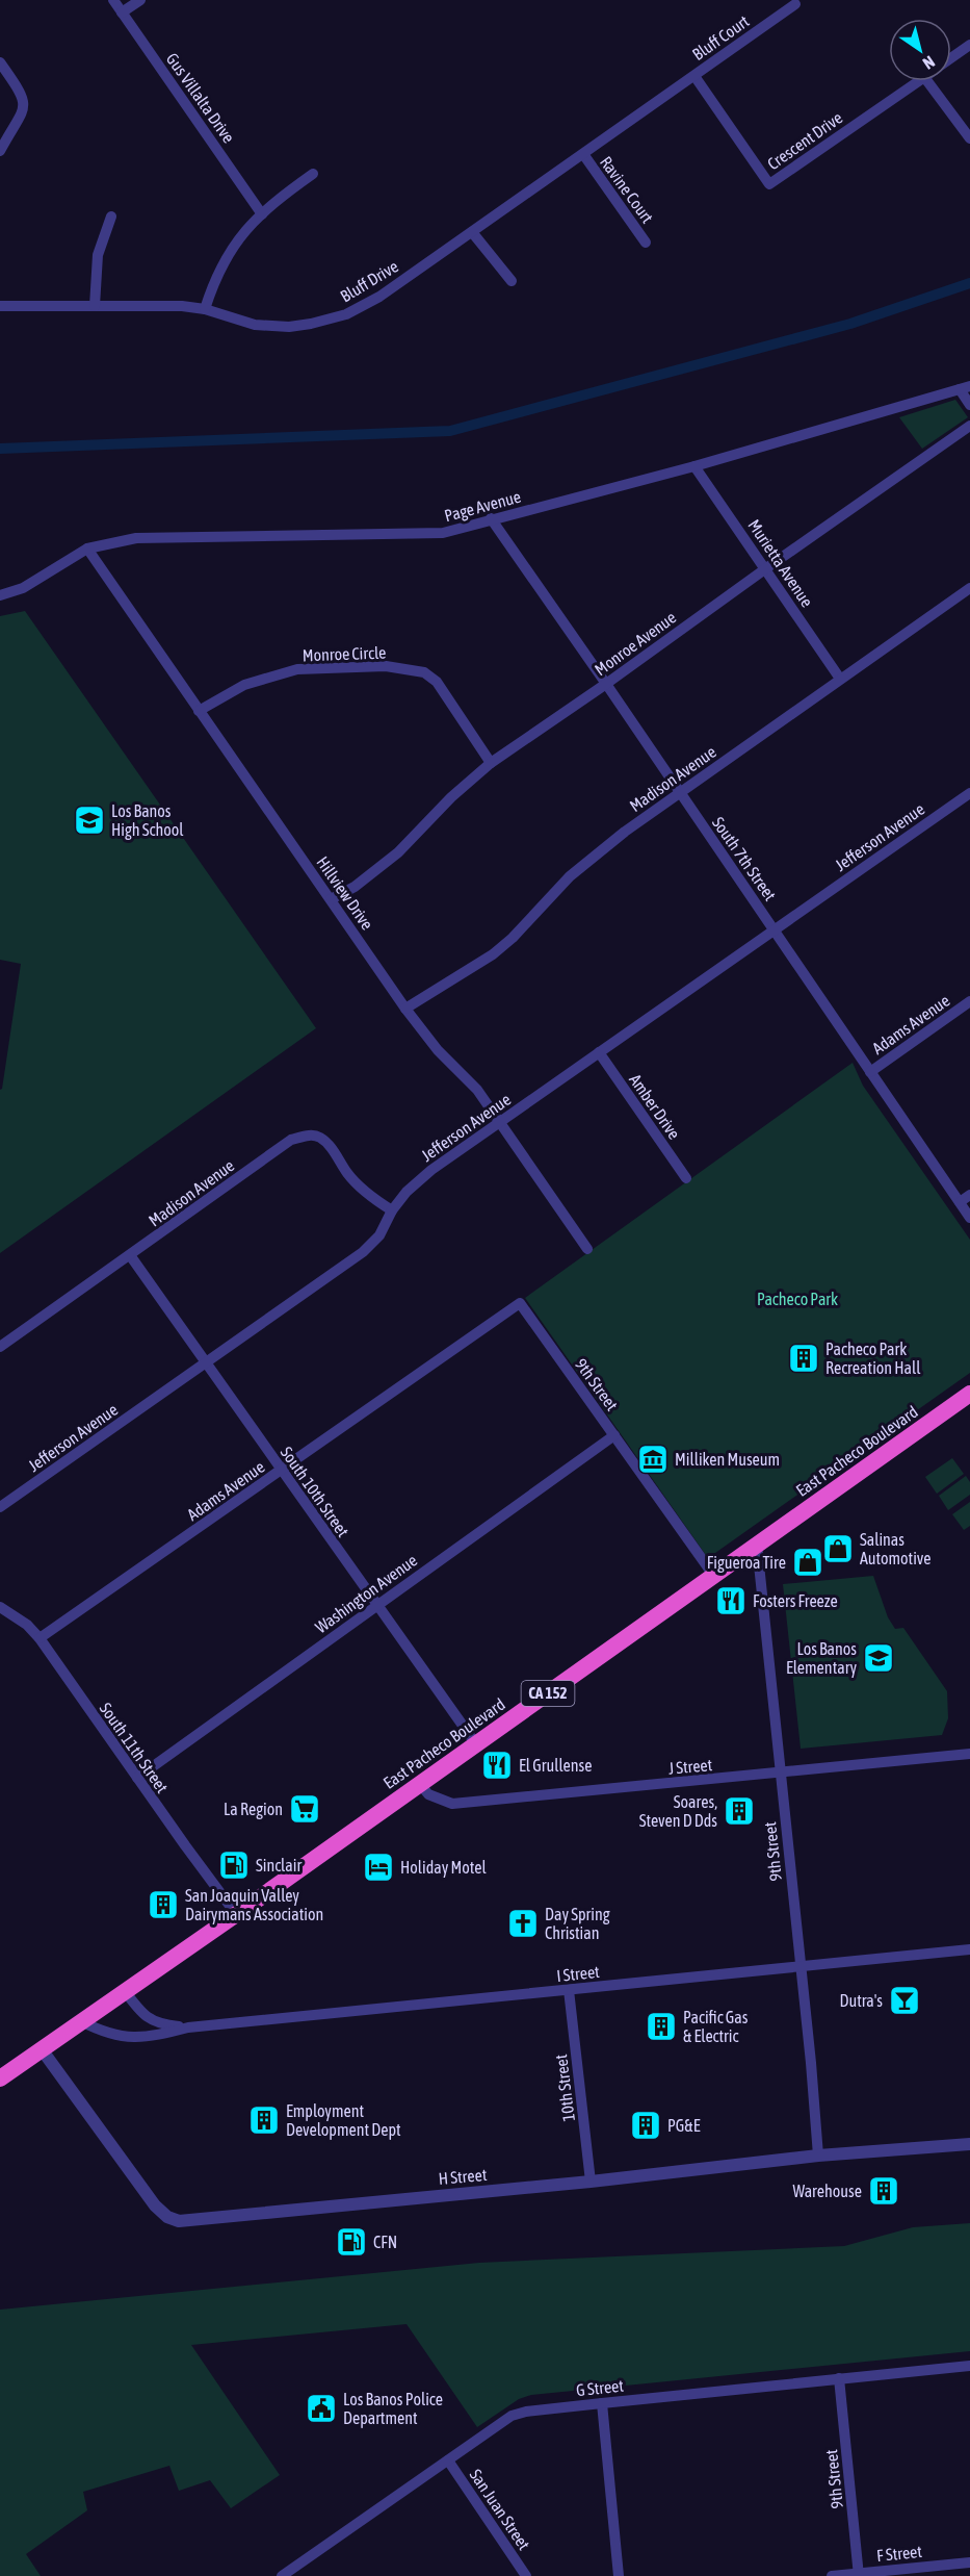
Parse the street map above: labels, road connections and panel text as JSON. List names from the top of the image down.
{
  "streets": {
    "highway": ["East Pacheco Boulevard", "CA 152"],
    "street": [
      "Bluff Court",
      "Gus Villalta Drive",
      "Crescent Drive",
      "Ravine Court",
      "Bluff Drive",
      "Page Avenue",
      "Murietta Avenue",
      "Monroe Avenue",
      "Monroe Circle",
      "Madison Avenue",
      "Jefferson Avenue",
      "South 7th Street",
      "Hillview Drive",
      "Adams Avenue",
      "Amber Drive",
      "9th Street",
      "South 10th Street",
      "Washington Avenue",
      "South 11th Street",
      "J Street",
      "I Street",
      "10th Street",
      "H Street",
      "G Street",
      "San Juan Street",
      "F Street"
    ]
  },
  "crossings": [
    ["Bluff Court", "Crescent Drive"],
    ["Bluff Court", "Bluff Drive"],
    ["Crescent Drive", "Bluff Drive"],
    ["Ravine Court", "Bluff Drive"],
    ["Page Avenue", "Murietta Avenue"],
    ["Page Avenue", "South 7th Street"],
    ["Page Avenue", "Hillview Drive"],
    ["Murietta Avenue", "Monroe Avenue"],
    ["Murietta Avenue", "Madison Avenue"],
    ["Monroe Avenue", "Monroe Circle"],
    ["Monroe Avenue", "South 7th Street"],
    ["Monroe Avenue", "Hillview Drive"],
    ["Monroe Circle", "Hillview Drive"],
    ["Madison Avenue", "Jefferson Avenue"],
    ["Madison Avenue", "South 7th Street"],
    ["Madison Avenue", "Hillview Drive"],
    ["Madison Avenue", "South 10th Street"],
    ["Jefferson Avenue", "South 7th Street"],
    ["Jefferson Avenue", "Hillview Drive"],
    ["Jefferson Avenue", "Amber Drive"],
    ["Jefferson Avenue", "South 10th Street"],
    ["South 7th Street", "Adams Avenue"],
    ["Adams Avenue", "9th Street"],
    ["Adams Avenue", "South 10th Street"],
    ["Adams Avenue", "South 11th Street"],
    ["9th Street", "East Pacheco Boulevard"],
    ["9th Street", "Washington Avenue"],
    ["9th Street", "J Street"],
    ["9th Street", "I Street"],
    ["9th Street", "H Street"],
    ["9th Street", "G Street"],
    ["9th Street", "F Street"],
    ["East Pacheco Boulevard", "South 10th Street"],
    ["East Pacheco Boulevard", "South 11th Street"],
    ["East Pacheco Boulevard", "J Street"],
    ["East Pacheco Boulevard", "I Street"],
    ["East Pacheco Boulevard", "H Street"],
    ["South 10th Street", "Washington Avenue"],
    ["Washington Avenue", "South 11th Street"],
    ["I Street", "10th Street"],
    ["10th Street", "H Street"],
    ["G Street", "San Juan Street"]
  ],
  "parks": ["Pacheco Park"],
  "places": {
    "school or university": ["Los Banos High School", "Los Banos Elementary"],
    "building": [
      "Pacheco Park Recreation Hall",
      "Soares, Steven D Dds",
      "San Joaquin Valley Dairymans Association",
      "Pacific Gas & Electric",
      "Employment Development Dept",
      "PG&E",
      "Warehouse"
    ],
    "museum": ["Milliken Museum"],
    "shop": ["Salinas Automotive", "Figueroa Tire"],
    "restaurant": ["Fosters Freeze", "El Grullense"],
    "supermarket": ["La Region"],
    "fuel station": ["Sinclair", "CFN"],
    "hotel": ["Holiday Motel"],
    "church": ["Day Spring Christian"],
    "bar": ["Dutra's"],
    "public building": ["Los Banos Police Department"]
  },
  "north": "bottom right"
}
